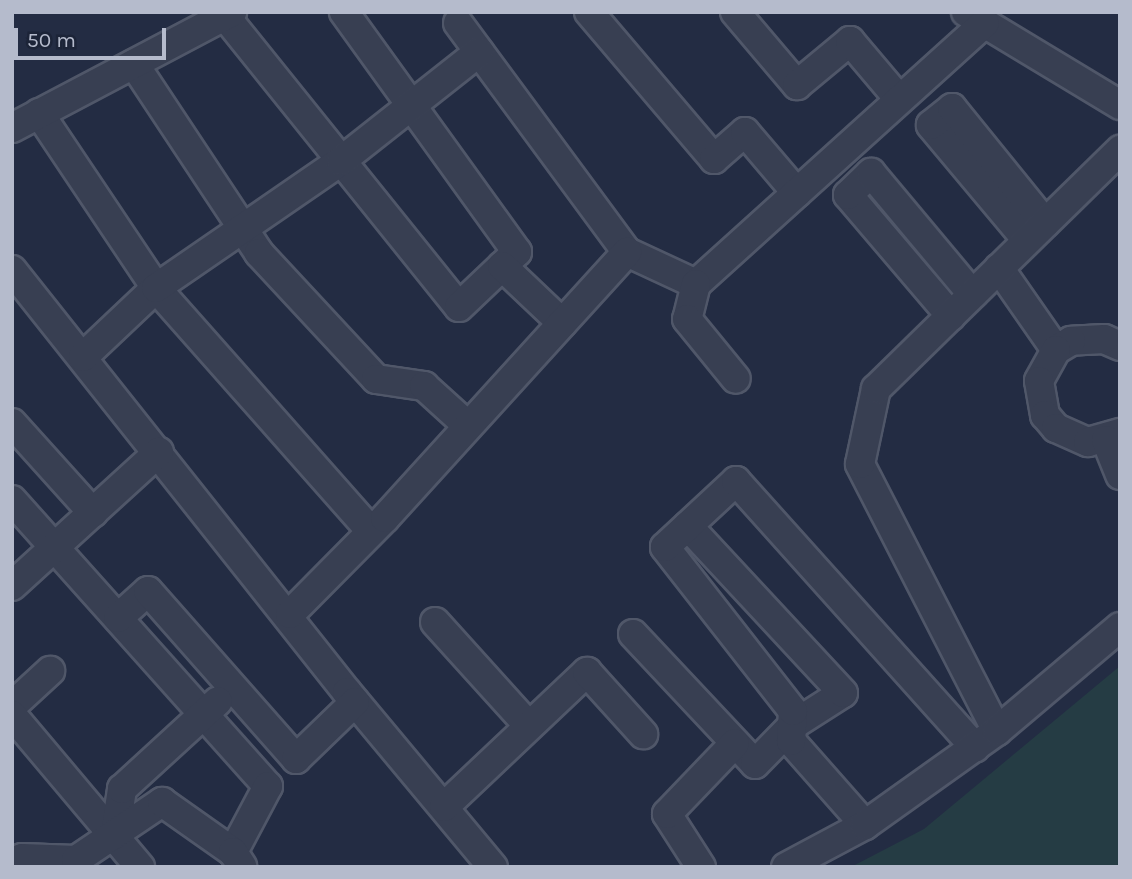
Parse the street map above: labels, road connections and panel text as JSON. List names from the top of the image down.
{
  "scale_bar": "50 m"
}
